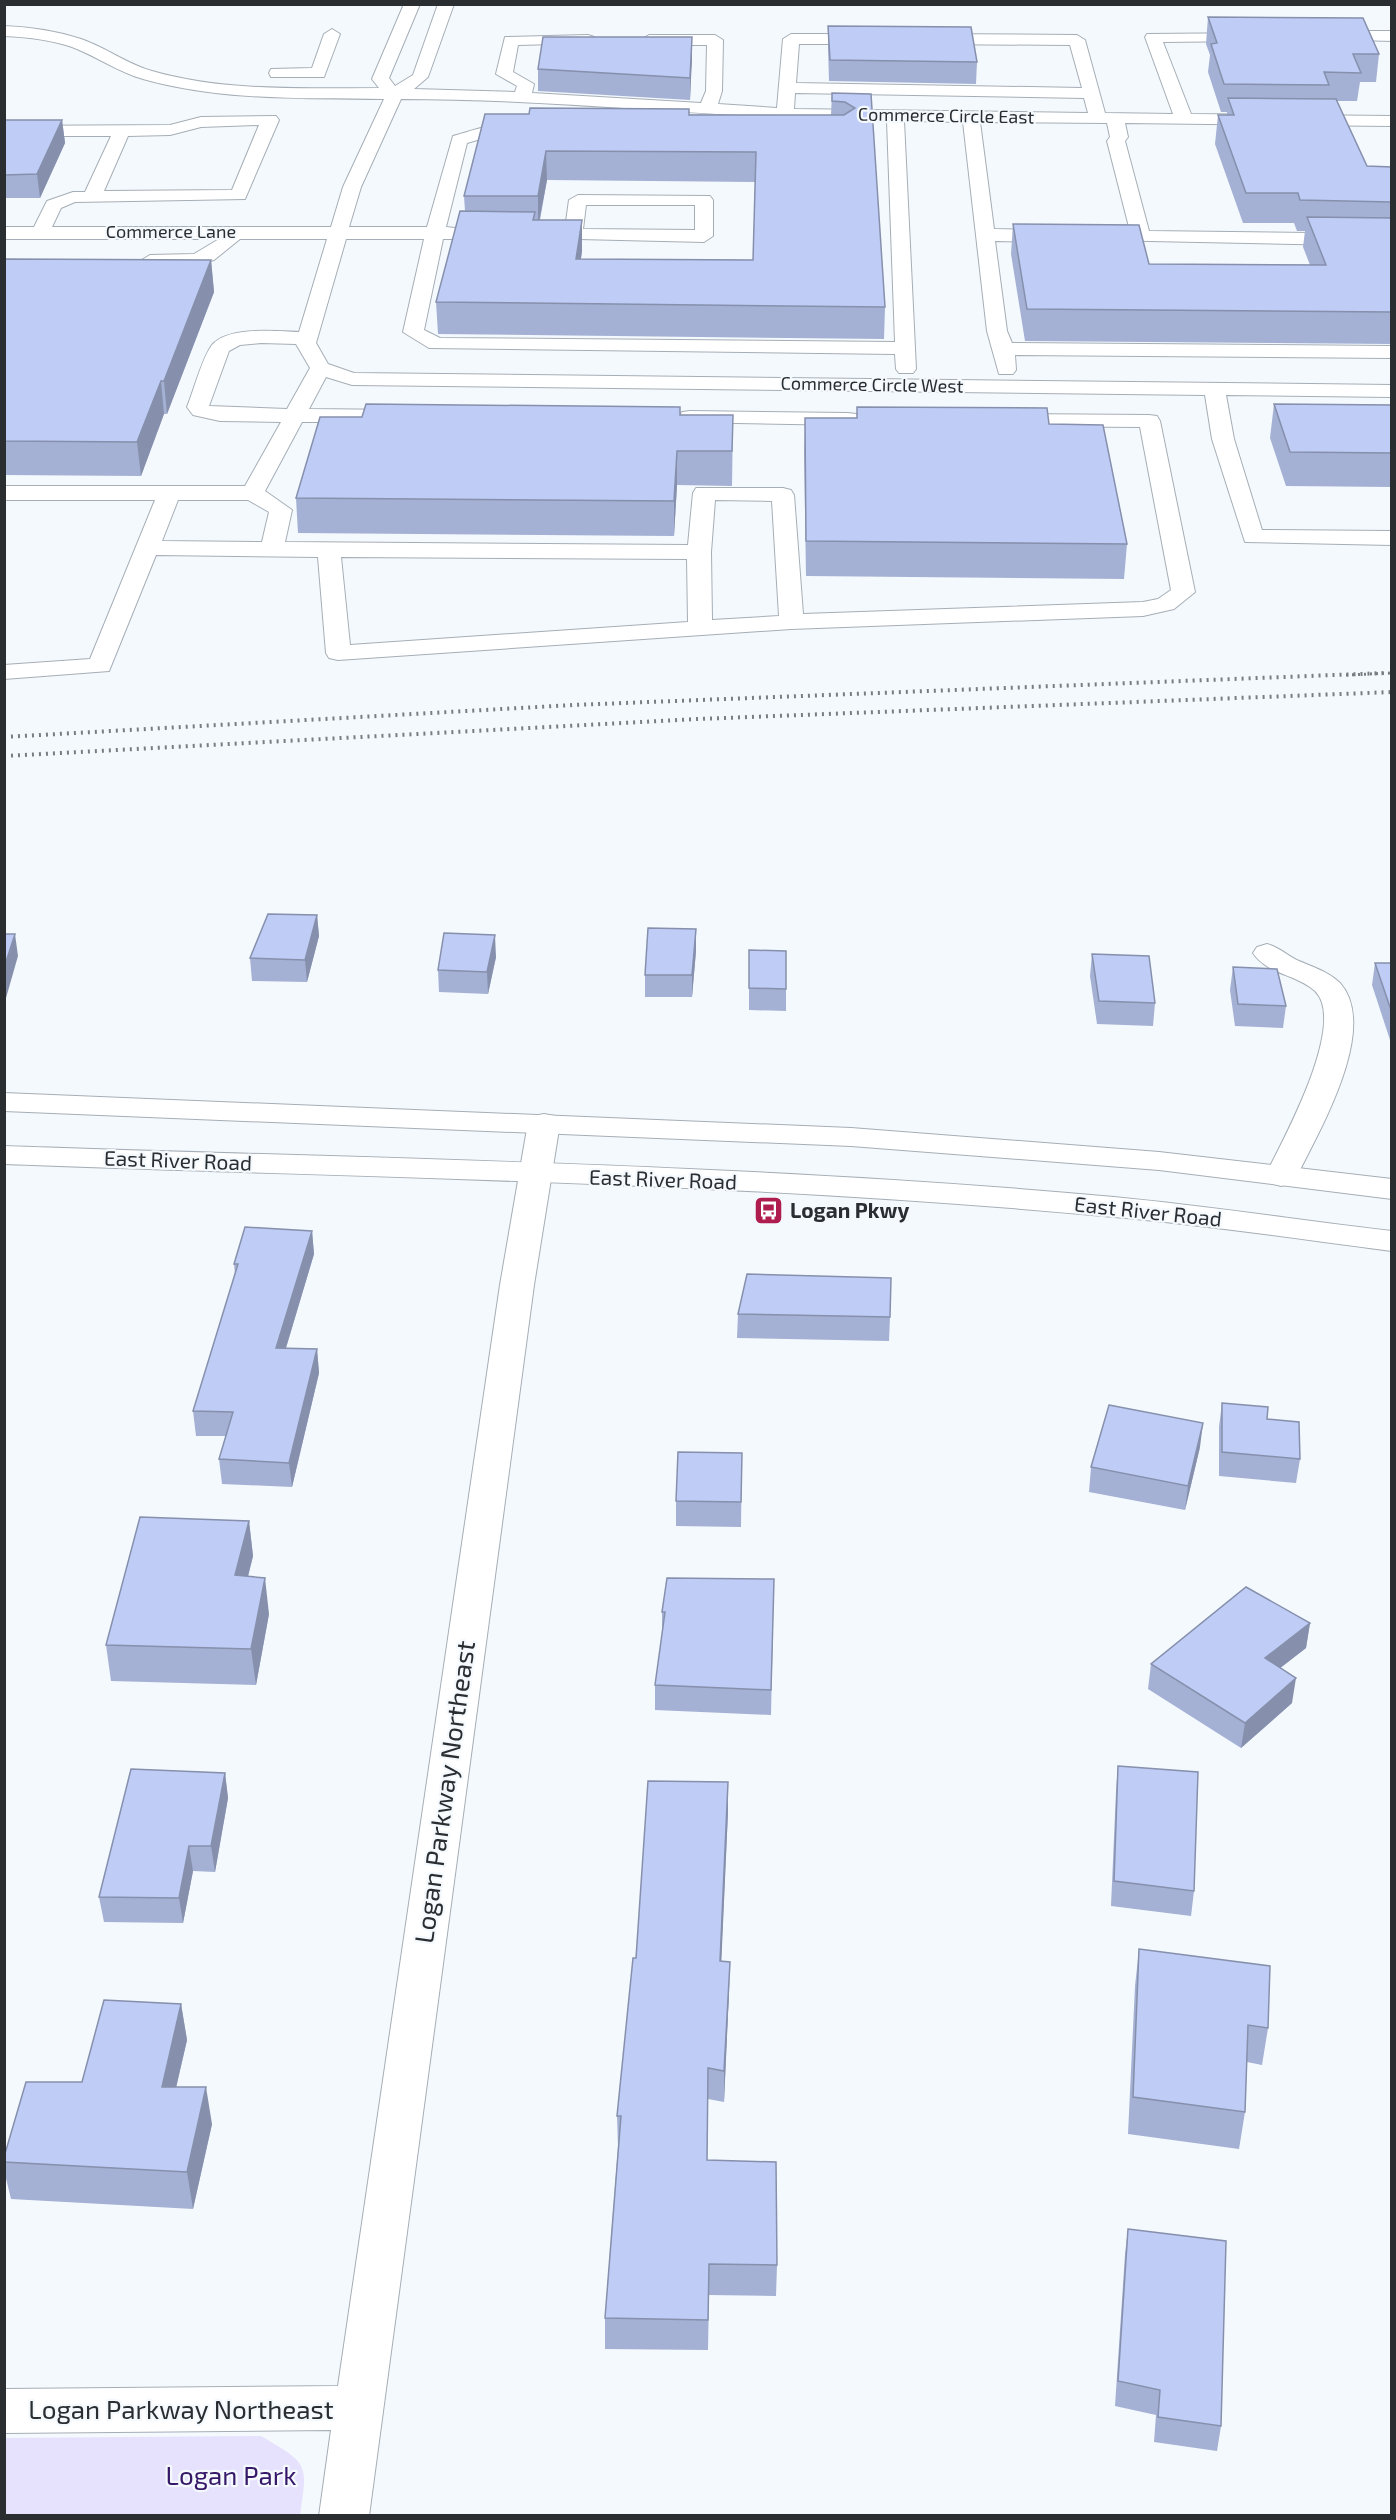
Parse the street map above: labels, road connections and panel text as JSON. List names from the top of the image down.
{
  "streets": {
    "street": [
      "Commerce Circle East",
      "Commerce Lane",
      "Commerce Circle West",
      "East River Road",
      "Logan Parkway Northeast"
    ]
  },
  "crossings": [
    ["East River Road", "Logan Parkway Northeast"]
  ],
  "parks": ["Logan Park"],
  "places": {
    "bus stop": ["Logan Pkwy"]
  }
}
